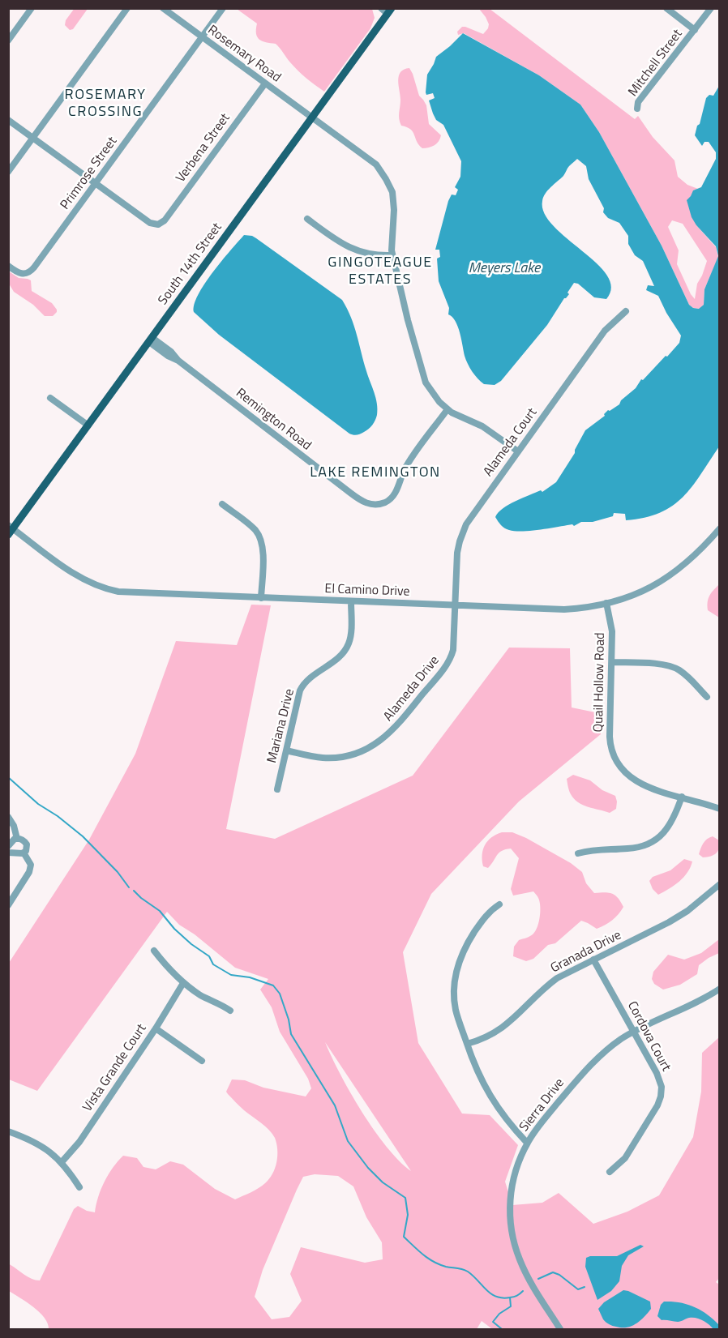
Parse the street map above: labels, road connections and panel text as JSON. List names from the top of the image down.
{
  "streets": {
    "main road": ["South 14th Street"],
    "street": [
      "Rosemary Road",
      "Mitchell Street",
      "Verbena Street",
      "Primrose Street",
      "Remington Road",
      "Alameda Court",
      "El Camino Drive",
      "Quail Hollow Road",
      "Alameda Drive",
      "Mariana Drive",
      "Granada Drive",
      "Cordova Court",
      "Vista Grande Court",
      "Sierra Drive"
    ]
  },
  "crossings": [
    ["Rosemary Road", "Verbena Street"],
    ["Rosemary Road", "Primrose Street"],
    ["Rosemary Road", "South 14th Street"],
    ["Rosemary Road", "Remington Road"],
    ["Verbena Street", "Primrose Street"],
    ["South 14th Street", "Remington Road"],
    ["South 14th Street", "El Camino Drive"],
    ["Alameda Court", "El Camino Drive"],
    ["Alameda Court", "Alameda Drive"],
    ["El Camino Drive", "Quail Hollow Road"],
    ["El Camino Drive", "Alameda Drive"],
    ["El Camino Drive", "Mariana Drive"],
    ["Alameda Drive", "Mariana Drive"],
    ["Granada Drive", "Cordova Court"],
    ["Cordova Court", "Sierra Drive"]
  ],
  "districts": ["ROSEMARY CROSSING", "GINGOTEAGUE ESTATES", "LAKE REMINGTON"],
  "water": ["Meyers Lake"]
}
